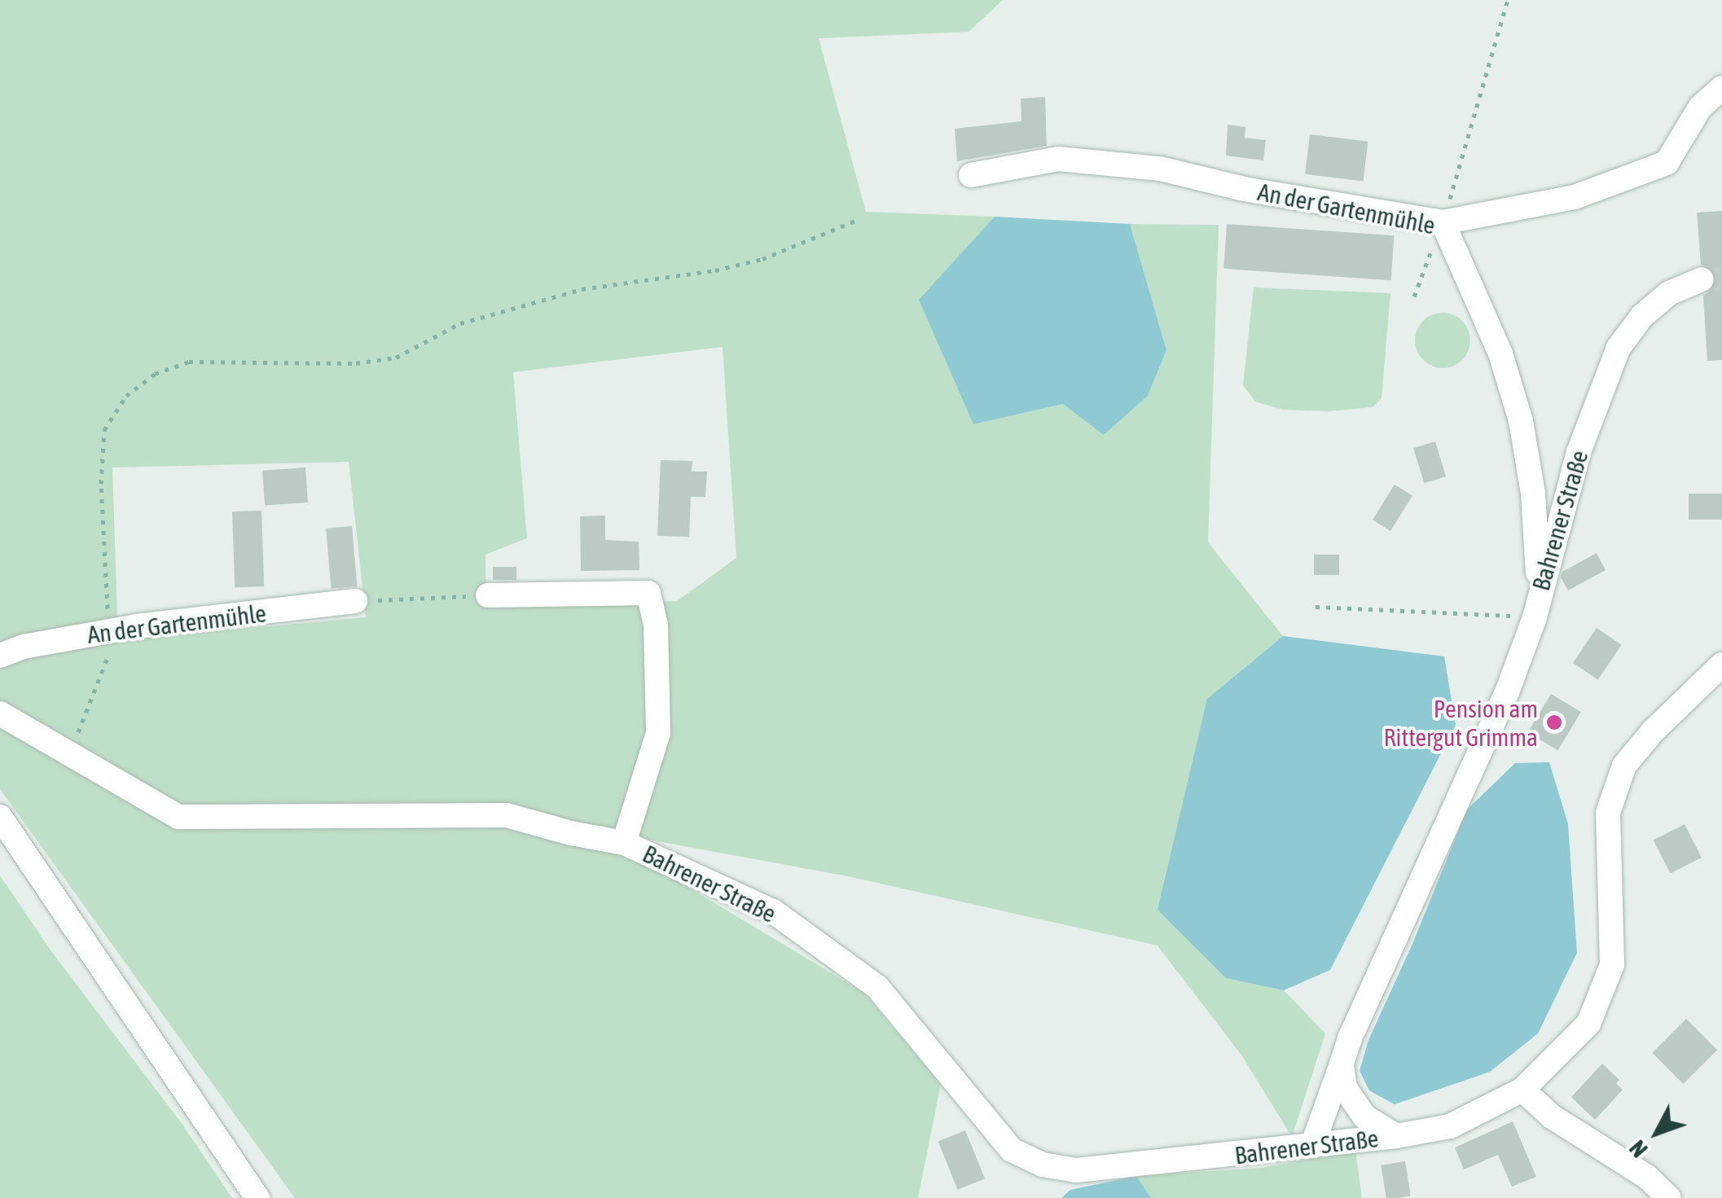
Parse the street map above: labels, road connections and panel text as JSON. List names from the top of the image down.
{
  "streets": {
    "street": ["An der Gartenmühle", "Bahrener Straße"]
  },
  "crossings": [
    ["An der Gartenmühle", "Bahrener Straße"]
  ],
  "places": ["Pension am Rittergut Grimma"],
  "north": "bottom left"
}
